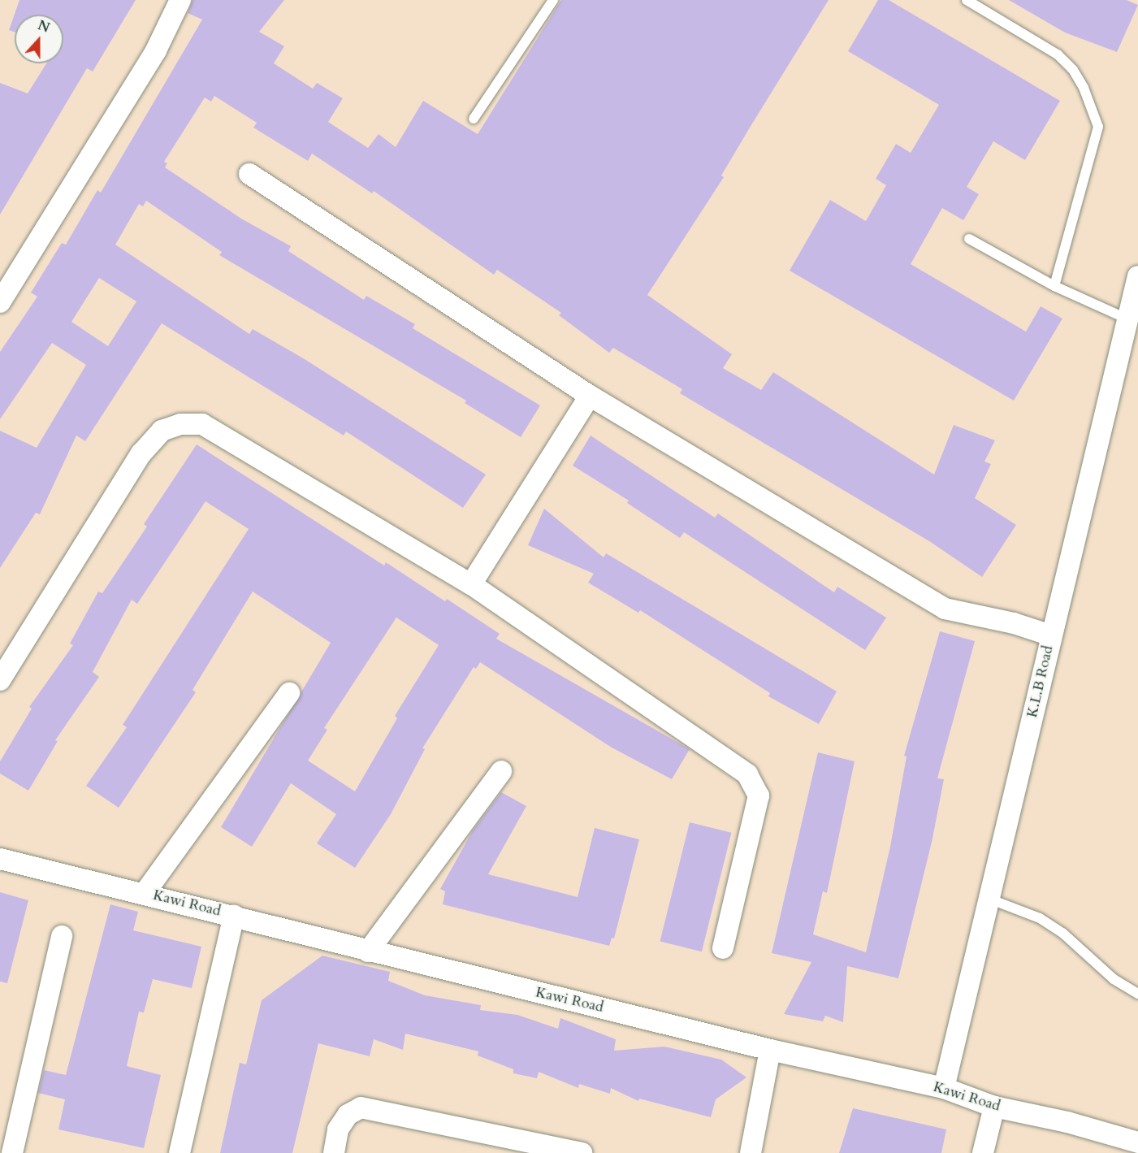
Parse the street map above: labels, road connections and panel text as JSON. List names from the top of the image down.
{
  "streets": {
    "street": ["K.L.B Road", "Kawi Road"]
  },
  "crossings": [
    ["K.L.B Road", "Kawi Road"]
  ],
  "north": "top"
}
